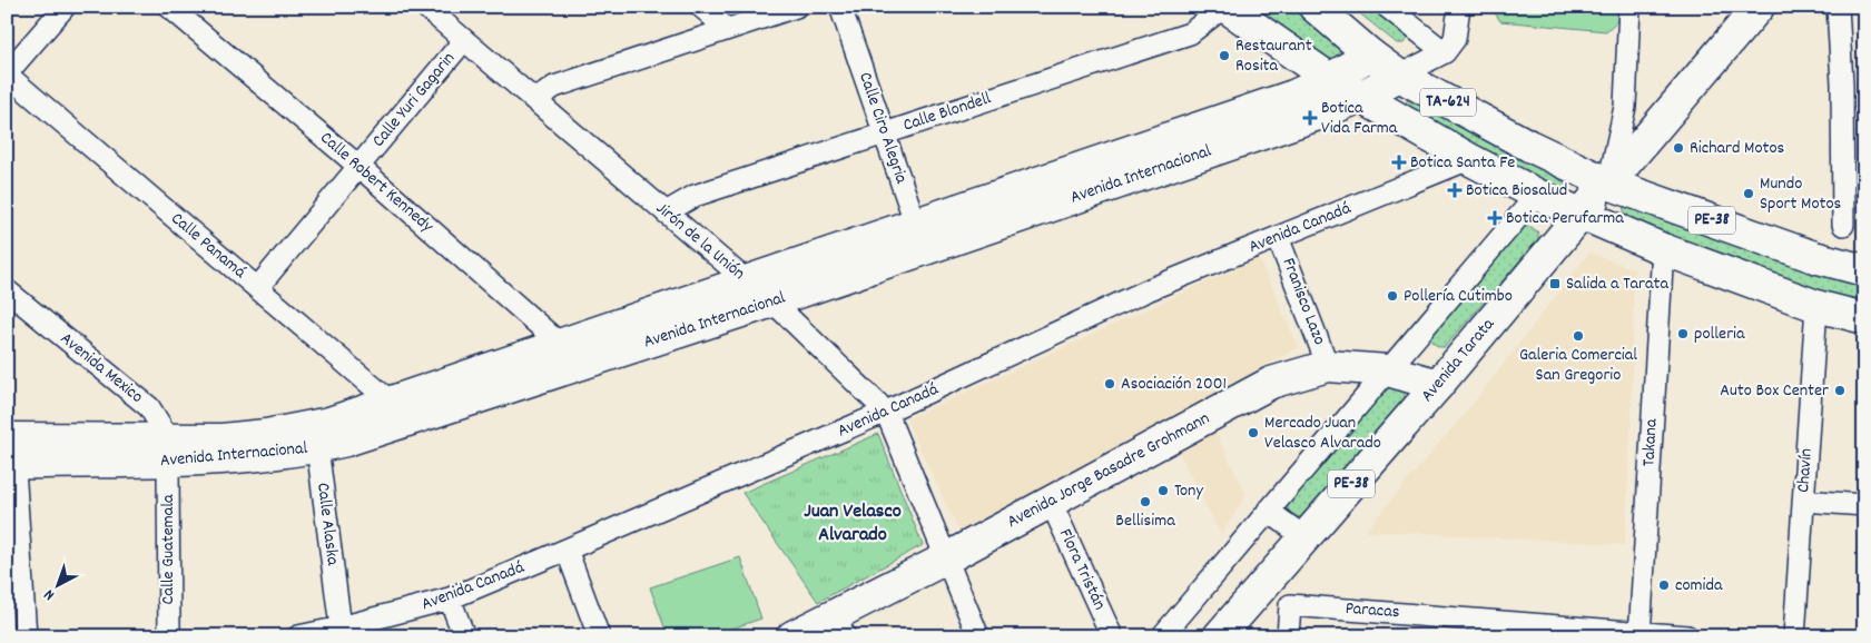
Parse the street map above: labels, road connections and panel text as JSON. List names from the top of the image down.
{
  "streets": {
    "main road": [
      "TA-624",
      "Avenida Internacional",
      "PE-38",
      "Avenida Tarata",
      "Avenida Jorge Basadre Grohmann"
    ],
    "street": [
      "Calle Yuri Gagarin",
      "Calle Blondell",
      "Calle Ciro Alegria",
      "Calle Robert Kennedy",
      "Avenida Canadá",
      "Jirón de la Unión",
      "Calle Panamá",
      "Franisco Lazo",
      "Avenida Mexico",
      "Takana",
      "Chavín",
      "Calle Alaska",
      "Calle Guatemala",
      "Flora Tristán",
      "Paracas"
    ]
  },
  "crossings": [
    ["Calle Yuri Gagarin", "Calle Robert Kennedy"],
    ["Calle Yuri Gagarin", "Jirón de la Unión"],
    ["Calle Yuri Gagarin", "Calle Panamá"],
    ["TA-624", "Calle Blondell"],
    ["TA-624", "Avenida Internacional"],
    ["TA-624", "PE-38"],
    ["TA-624", "Avenida Canadá"],
    ["TA-624", "Avenida Tarata"],
    ["Calle Blondell", "Calle Ciro Alegria"],
    ["Calle Blondell", "Jirón de la Unión"],
    ["Calle Ciro Alegria", "Avenida Internacional"],
    ["Avenida Internacional", "Calle Robert Kennedy"],
    ["Avenida Internacional", "Jirón de la Unión"],
    ["Avenida Internacional", "Calle Panamá"],
    ["Avenida Internacional", "Avenida Mexico"],
    ["Avenida Internacional", "Calle Alaska"],
    ["Avenida Internacional", "Calle Guatemala"],
    ["PE-38", "Avenida Tarata"],
    ["PE-38", "Takana"],
    ["PE-38", "Chavín"],
    ["Avenida Canadá", "Jirón de la Unión"],
    ["Avenida Canadá", "Franisco Lazo"],
    ["Avenida Canadá", "Calle Alaska"],
    ["Jirón de la Unión", "Avenida Jorge Basadre Grohmann"],
    ["Franisco Lazo", "Avenida Jorge Basadre Grohmann"],
    ["Avenida Tarata", "Avenida Jorge Basadre Grohmann"],
    ["Avenida Mexico", "Calle Guatemala"],
    ["Takana", "Paracas"],
    ["Avenida Jorge Basadre Grohmann", "Flora Tristán"]
  ],
  "districts": ["Juan Velasco Alvarado"],
  "places": {
    "other": [
      "Restaurant Rosita",
      "Richard Motos",
      "Mundo Sport Motos",
      "Pollería Cutimbo",
      "polleria",
      "Galeria Comercial San Gregorio",
      "Asociación 2001",
      "Auto Box Center",
      "Mercado Juan Velasco Alvarado",
      "Tony",
      "Bellisima",
      "comida"
    ],
    "health": [
      "Botica Vida Farma",
      "Botica Santa Fe",
      "Botica Biosalud",
      "Botica Perufarma"
    ],
    "transit": ["Salida a Tarata"]
  },
  "north": "bottom left"
}
